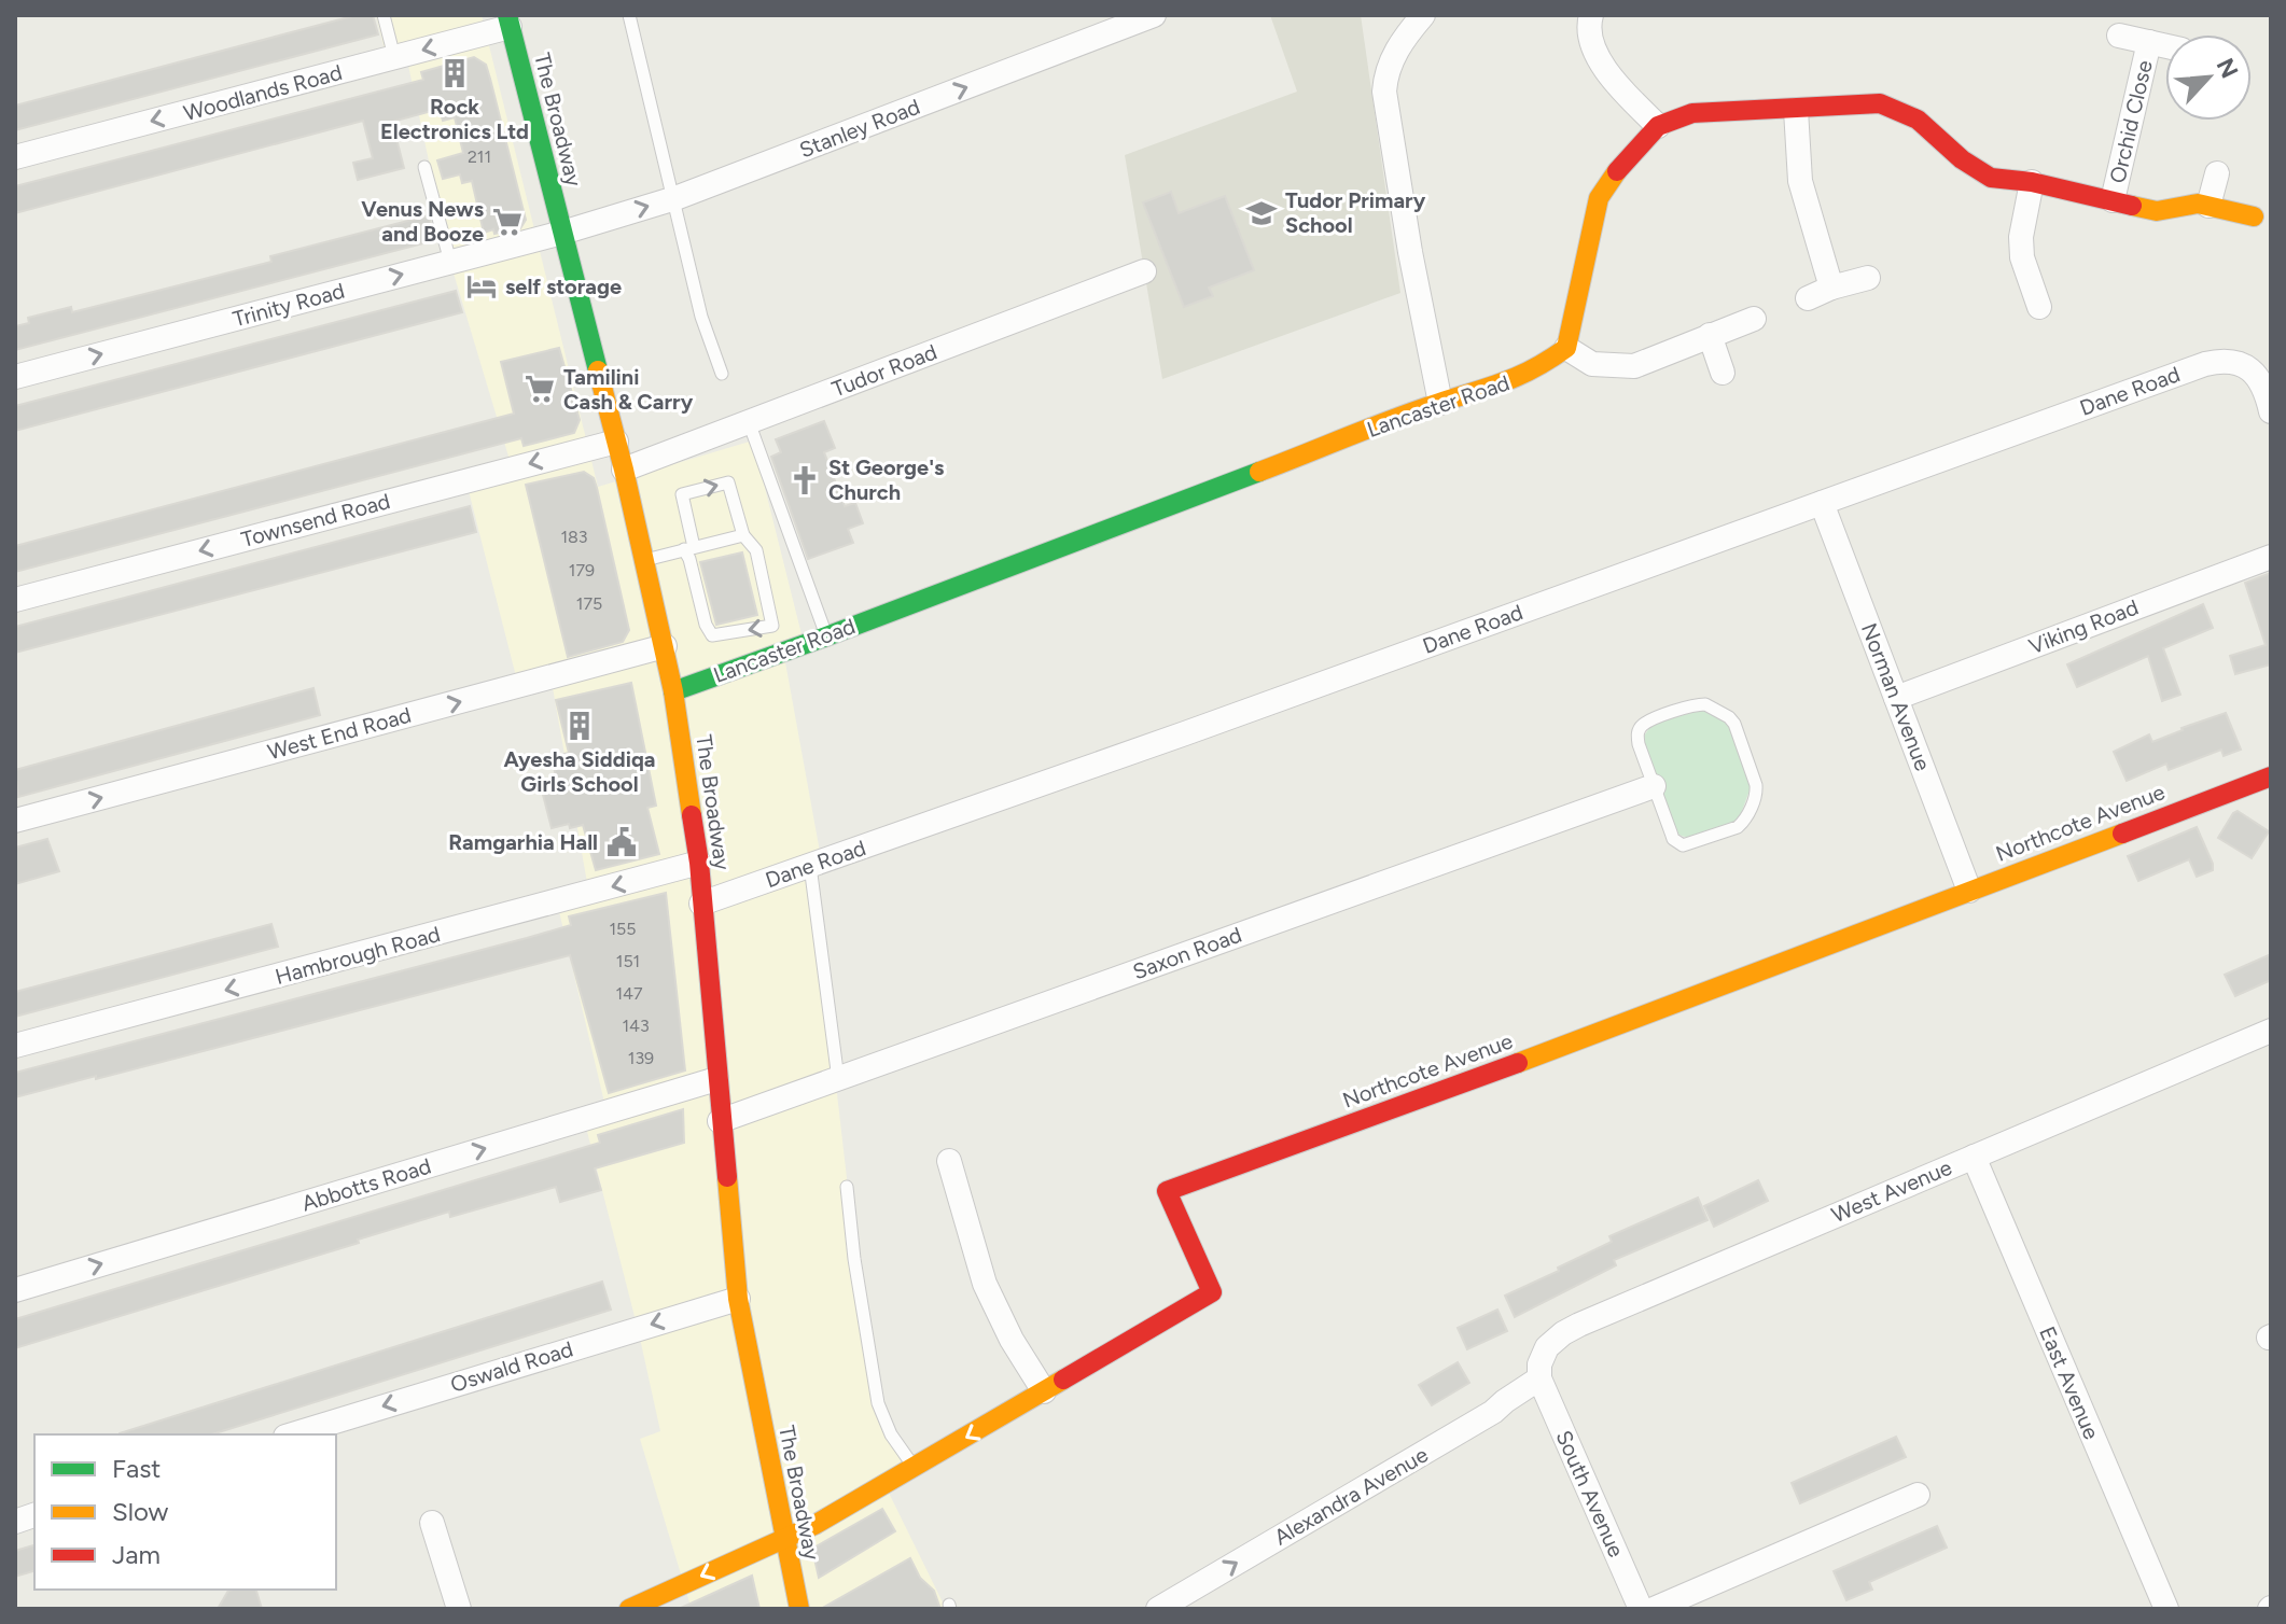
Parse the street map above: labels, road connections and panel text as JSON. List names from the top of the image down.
{
  "streets": {
    "street": [
      "Woodlands Road",
      "The Broadway",
      "Orchid Close",
      "Stanley Road",
      "Trinity Road",
      "Tudor Road",
      "Dane Road",
      "Lancaster Road",
      "Townsend Road",
      "Viking Road",
      "Norman Avenue",
      "West End Road",
      "Northcote Avenue",
      "Saxon Road",
      "Hambrough Road",
      "Abbotts Road",
      "West Avenue",
      "Oswald Road",
      "East Avenue",
      "South Avenue",
      "Alexandra Avenue"
    ]
  },
  "crossings": [
    ["Woodlands Road", "The Broadway"],
    ["The Broadway", "Stanley Road"],
    ["The Broadway", "Trinity Road"],
    ["The Broadway", "Tudor Road"],
    ["The Broadway", "Dane Road"],
    ["The Broadway", "Lancaster Road"],
    ["The Broadway", "Townsend Road"],
    ["The Broadway", "West End Road"],
    ["The Broadway", "Northcote Avenue"],
    ["The Broadway", "Saxon Road"],
    ["The Broadway", "Hambrough Road"],
    ["The Broadway", "Abbotts Road"],
    ["The Broadway", "Oswald Road"],
    ["Stanley Road", "Trinity Road"],
    ["Dane Road", "Norman Avenue"],
    ["Viking Road", "Norman Avenue"],
    ["Norman Avenue", "Northcote Avenue"],
    ["West Avenue", "East Avenue"],
    ["West Avenue", "South Avenue"],
    ["West Avenue", "Alexandra Avenue"],
    ["South Avenue", "Alexandra Avenue"]
  ],
  "one_way": [
    "Woodlands Road",
    "Stanley Road",
    "Trinity Road",
    "Townsend Road",
    "West End Road",
    "Hambrough Road",
    "Abbotts Road",
    "Oswald Road",
    "Alexandra Avenue"
  ],
  "places": {
    "building": ["Rock Electronics Ltd", "Ayesha Siddiqa Girls School"],
    "school or university": ["Tudor Primary School"],
    "supermarket": ["Venus News and Booze", "Tamilini Cash & Carry"],
    "hotel": ["self storage"],
    "church": ["St George's Church"],
    "public building": ["Ramgarhia Hall"]
  },
  "house_numbers": [
    "211",
    "183",
    "179",
    "175",
    "155",
    "151",
    "147",
    "143",
    "139"
  ],
  "legend": ["Fast", "Slow", "Jam"],
  "north": "top right"
}
